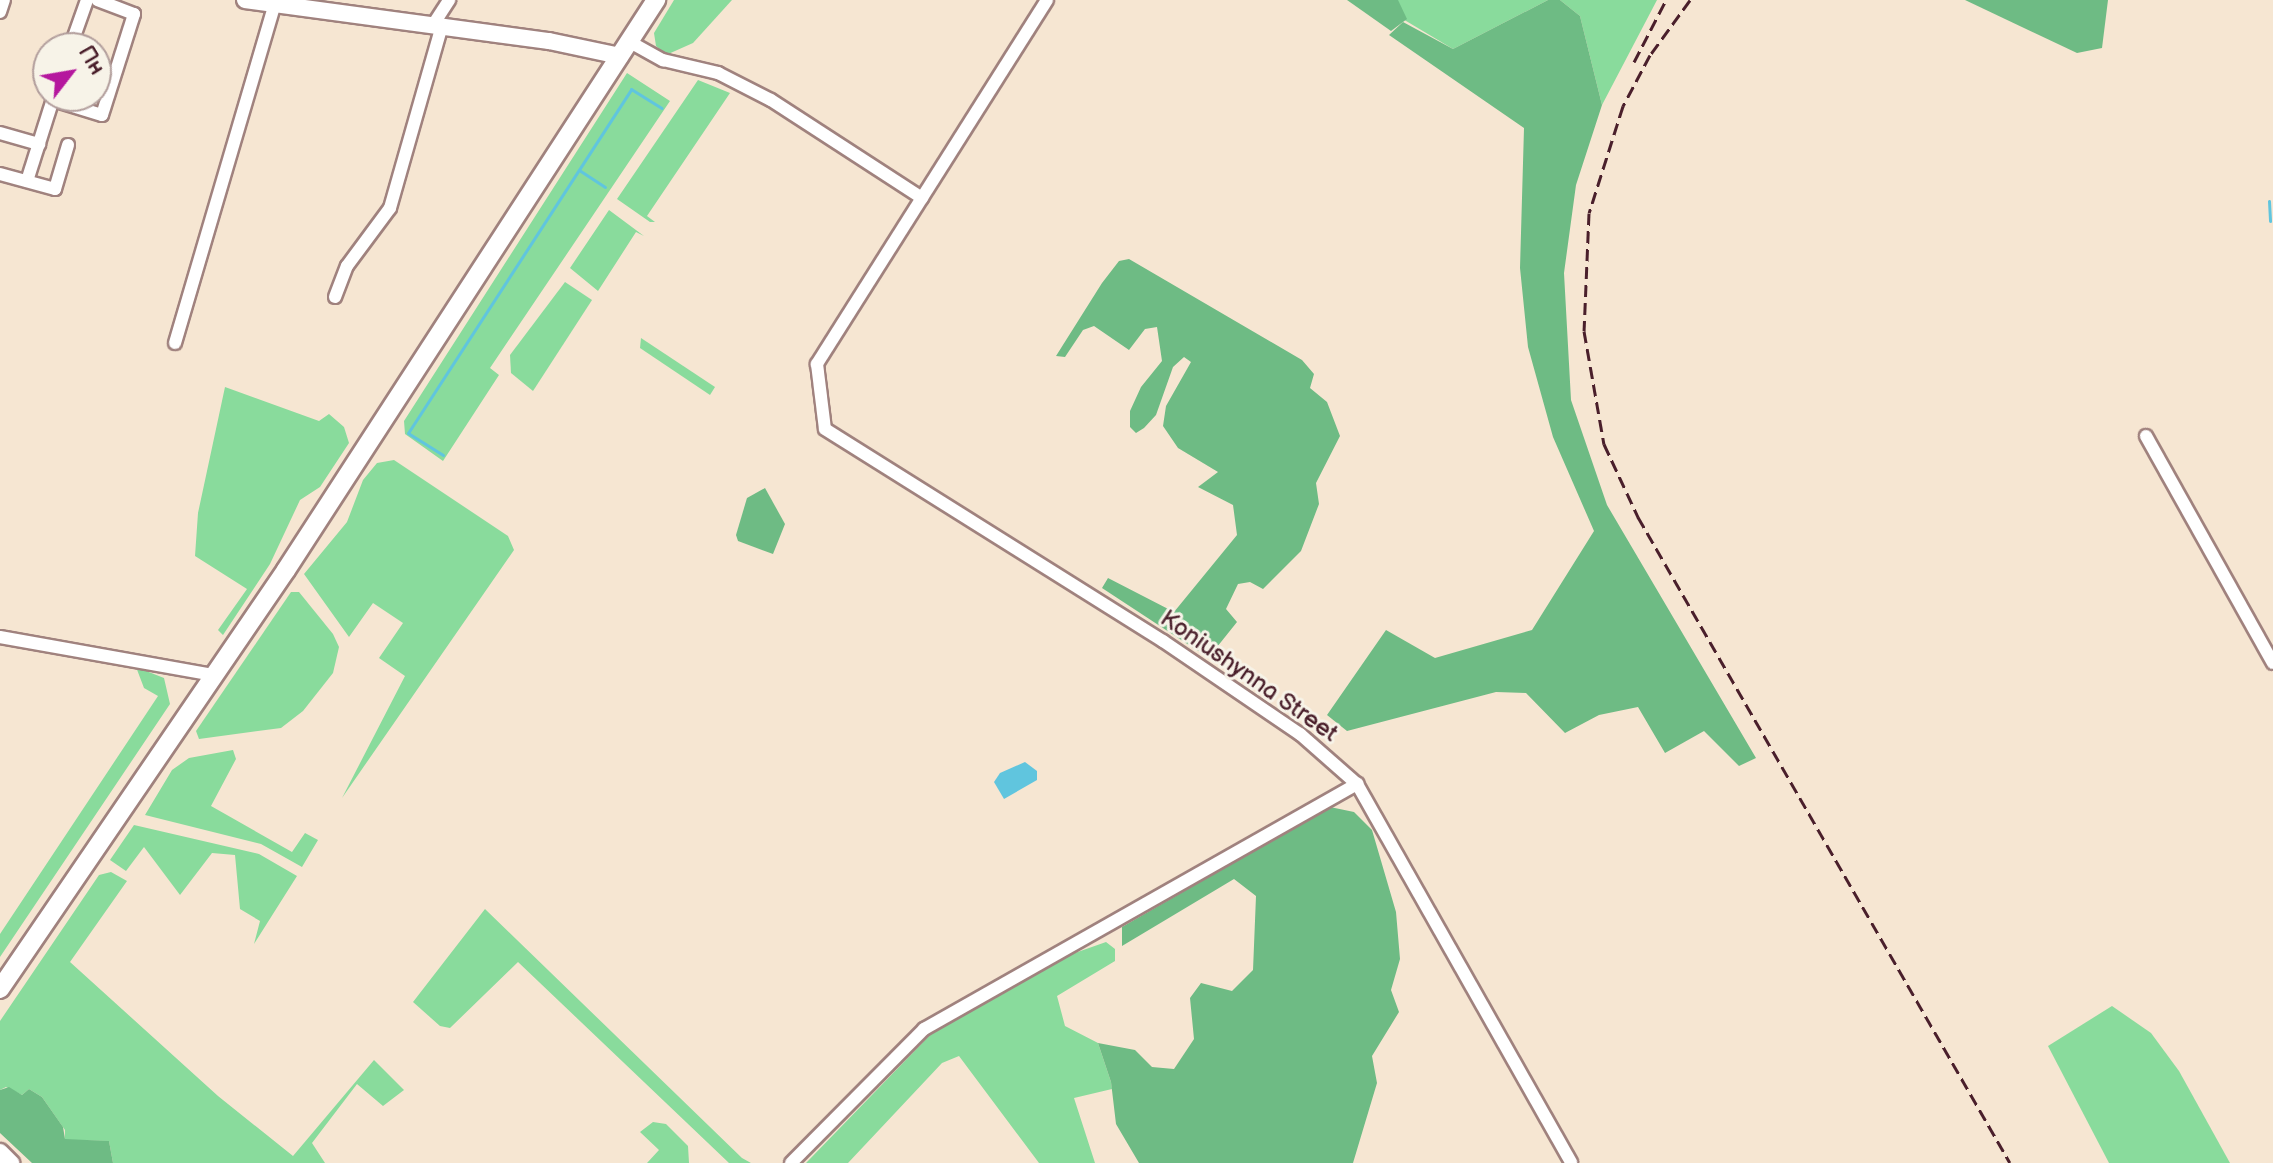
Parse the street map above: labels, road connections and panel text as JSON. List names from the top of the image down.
{
  "streets": {
    "street": ["Koniushynna Street"]
  },
  "north": "top right"
}
